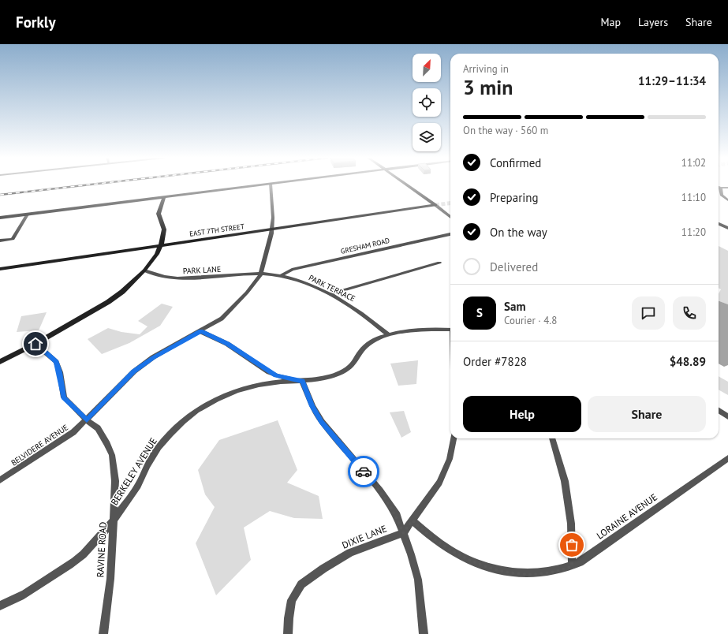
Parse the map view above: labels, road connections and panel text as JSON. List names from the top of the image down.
{
  "streets": {
    "street": [
      "EAST 7TH STREET",
      "GRESHAM ROAD",
      "PARK LANE",
      "PARK TERRACE",
      "BELVIDERE AVENUE",
      "BERKELEY AVENUE",
      "LORAINE AVENUE",
      "DIXIE LANE",
      "RAVINE ROAD"
    ]
  },
  "crossings": [
    ["EAST 7TH STREET", "BELVIDERE AVENUE"],
    ["GRESHAM ROAD", "PARK TERRACE"],
    ["PARK LANE", "PARK TERRACE"],
    ["PARK LANE", "BELVIDERE AVENUE"],
    ["PARK TERRACE", "BELVIDERE AVENUE"],
    ["PARK TERRACE", "BERKELEY AVENUE"],
    ["BELVIDERE AVENUE", "RAVINE ROAD"],
    ["BERKELEY AVENUE", "RAVINE ROAD"]
  ],
  "north": "top right",
  "page": {
    "header": "Forkly",
    "nav": ["Map", "Layers", "Share"],
    "heading": ["3 min", "Arriving in", "11:29–11:34"],
    "panel": [
      "Sam",
      "Courier · 4.8",
      "Order #7828",
      "$48.89"
    ],
    "bar": "On the way · 560 m",
    "list": [
      ["Confirmed", "11:02"],
      ["Preparing", "11:10"],
      ["On the way", "11:20"],
      "Delivered"
    ],
    "round": "S",
    "buttons": ["Help", "Share"]
  }
}
